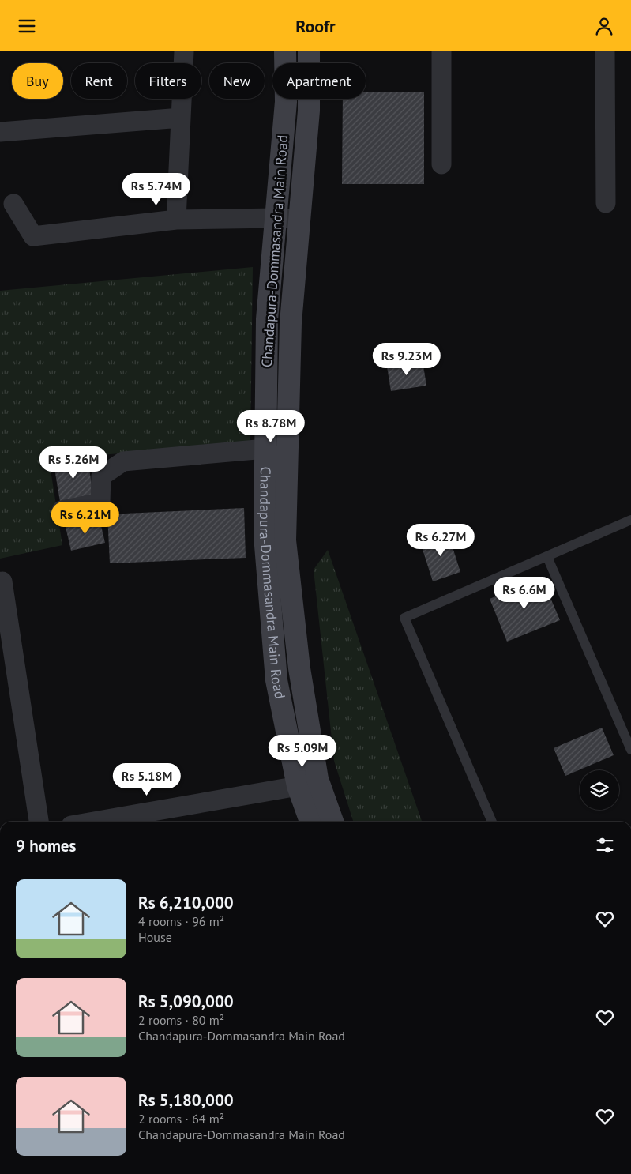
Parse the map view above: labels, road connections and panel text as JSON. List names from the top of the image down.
{
  "streets": {
    "main road": ["Chandapura-Dommasandra Main Road"]
  },
  "page": {
    "header": "Roofr",
    "chip": [
      "Buy",
      "Rent",
      "Filters",
      "New",
      "Apartment"
    ],
    "price": [
      "Rs 5.74M",
      "Rs 9.23M",
      "Rs 8.78M",
      "Rs 5.26M",
      "Rs 6.21M",
      "Rs 6.27M",
      "Rs 6.6M",
      "Rs 5.09M",
      "Rs 5.18M"
    ],
    "heading": "9 homes",
    "list": [
      {
        "name": "Rs 6,210,000",
        "note": "4 rooms · 96 m² · House"
      },
      {
        "name": "Rs 5,090,000",
        "note": "2 rooms · 80 m² · Chandapura-Dommasandra Main Road"
      },
      {
        "name": "Rs 5,180,000",
        "note": "2 rooms · 64 m² · Chandapura-Dommasandra Main Road"
      }
    ]
  }
}
